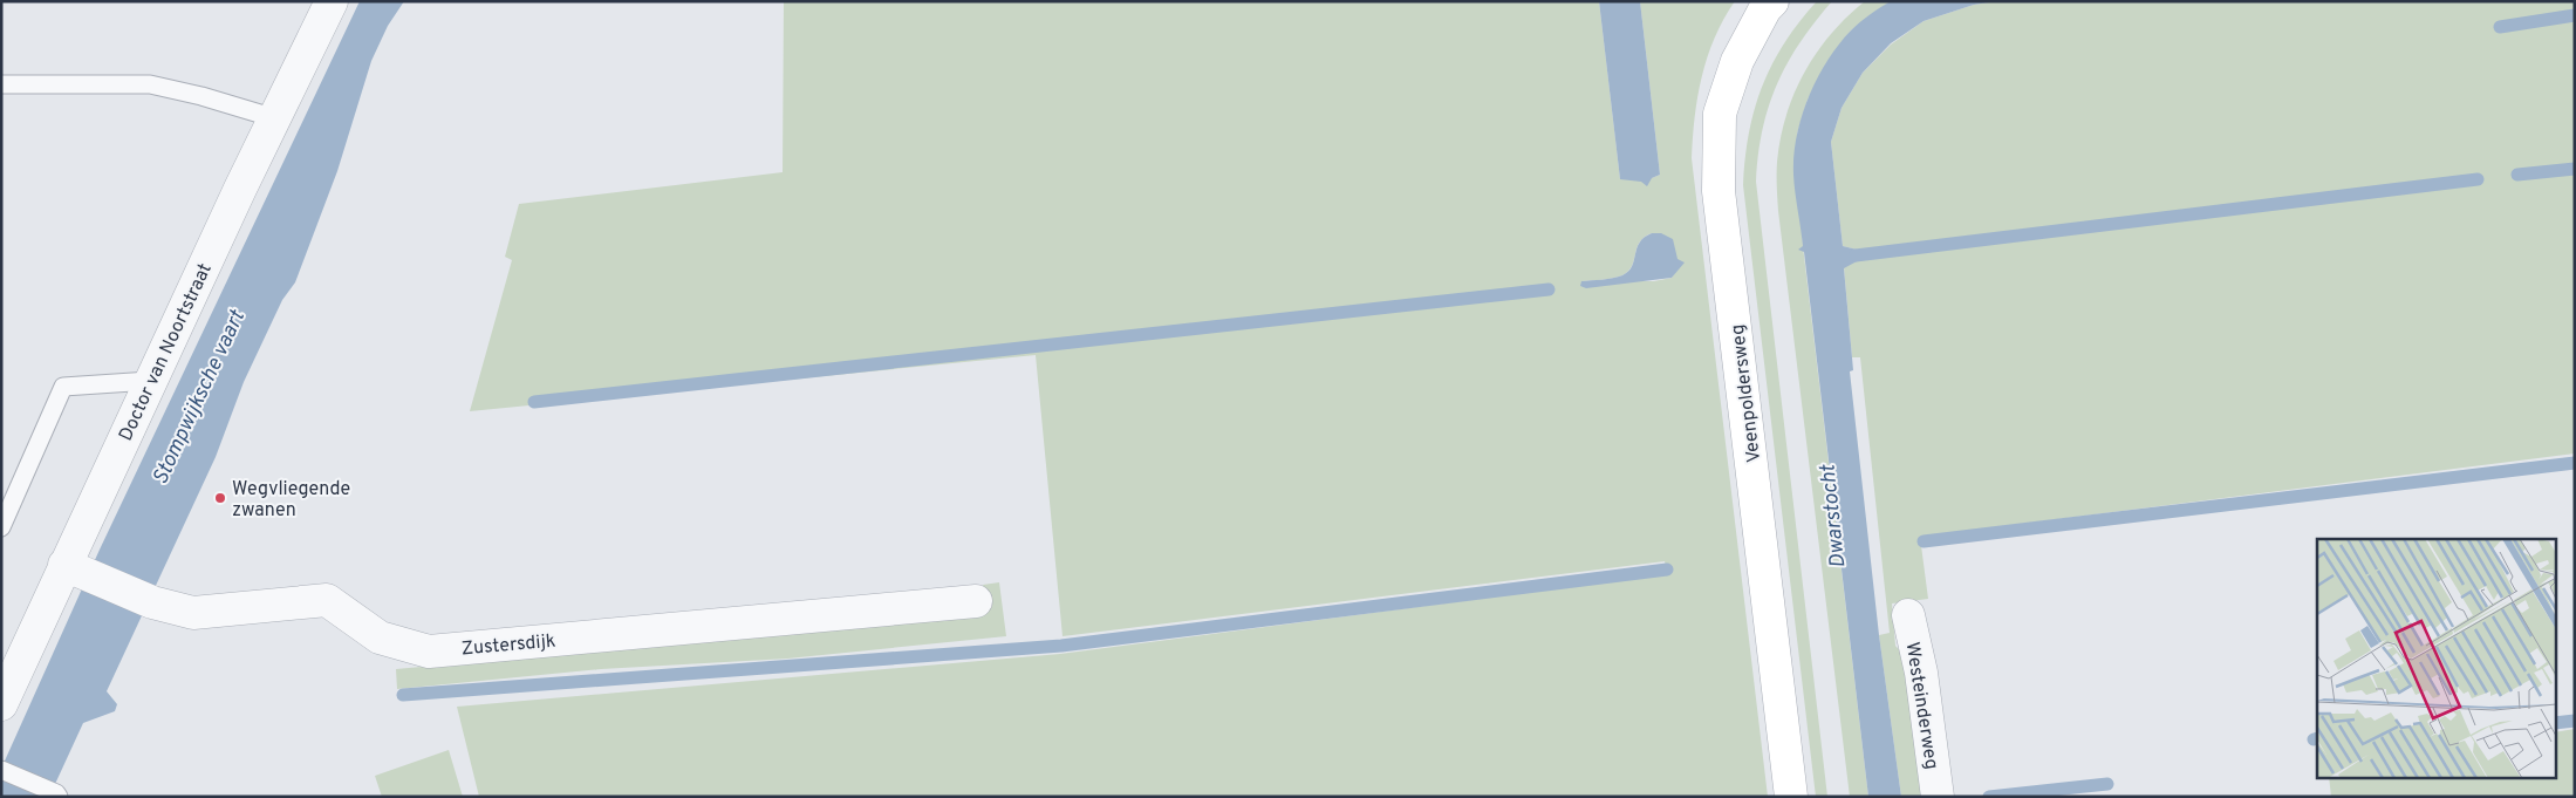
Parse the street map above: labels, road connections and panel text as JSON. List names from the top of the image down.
{
  "streets": {
    "street": [
      "Doctor van Noortstraat",
      "Veenpoldersweg",
      "Zustersdijk",
      "Westeinderweg"
    ]
  },
  "crossings": [
    ["Doctor van Noortstraat", "Zustersdijk"]
  ],
  "water": ["Stompwijksche vaart", "Dwarstocht"],
  "places": ["Wegvliegende zwanen"]
}
